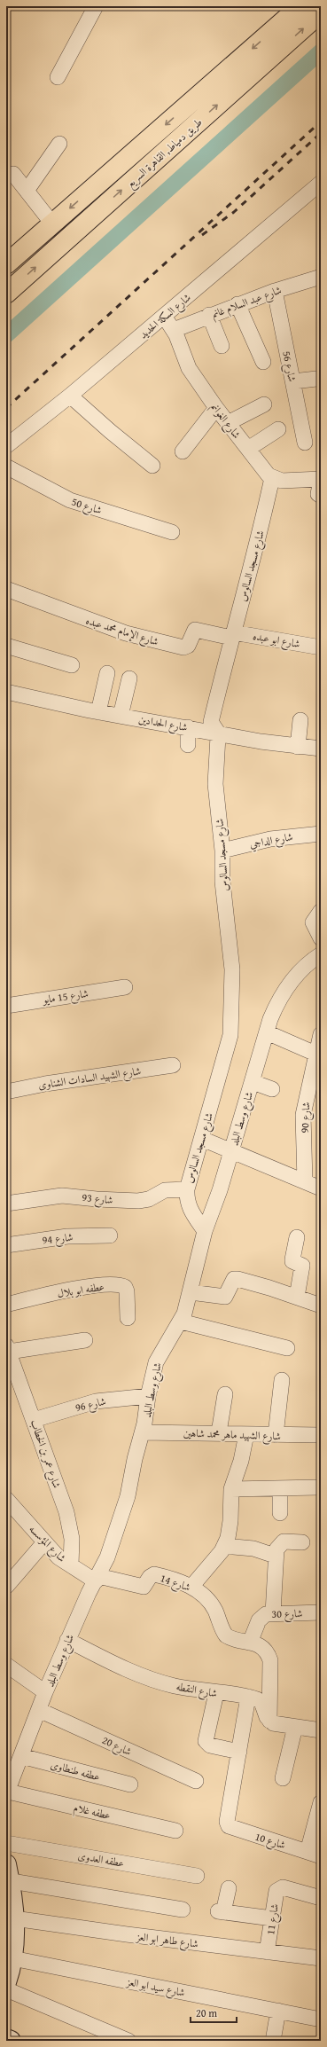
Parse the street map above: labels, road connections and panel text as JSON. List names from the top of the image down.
{
  "streets": {
    "highway": ["طريق دمياط, القاهرة السريع"],
    "street": [
      "شارع عبد السلام غانم",
      "شارع السكة الحديد",
      "شارع 56",
      "شارع الغوانم",
      "شارع 50",
      "شارع مسجد السالوس",
      "شارع الإمام محمد عبده",
      "شارع ابو عبده",
      "شارع الحدادين",
      "شارع الداجي",
      "شارع 15 مايو",
      "شارع الشهيد السادات الشناوى",
      "شارع 90",
      "شارع وسط البلد",
      "شارع 93",
      "شارع 94",
      "عطفه ابو بلال",
      "شارع 96",
      "شارع الشهيد ماهر محمد شاهين",
      "شارع عمر بن الخطاب",
      "شارع المؤسسه",
      "شارع 14",
      "شارع 30",
      "شارع النقطه",
      "شارع 20",
      "عطفه طنطاوى",
      "عطفه غلام",
      "شارع 10",
      "عطفه العدوى",
      "شارع 11",
      "شارع طاهر ابو العز",
      "شارع سيد ابو العز"
    ]
  },
  "crossings": [
    ["شارع عبد السلام غانم", "شارع 56"],
    ["شارع عبد السلام غانم", "شارع الغوانم"],
    ["شارع السكة الحديد", "شارع الغوانم"],
    ["شارع الغوانم", "شارع مسجد السالوس"],
    ["شارع مسجد السالوس", "شارع الإمام محمد عبده"],
    ["شارع مسجد السالوس", "شارع ابو عبده"],
    ["شارع مسجد السالوس", "شارع الحدادين"],
    ["شارع مسجد السالوس", "شارع الداجي"],
    ["شارع مسجد السالوس", "شارع وسط البلد"],
    ["شارع مسجد السالوس", "شارع 93"],
    ["شارع الإمام محمد عبده", "شارع ابو عبده"],
    ["شارع وسط البلد", "شارع 96"],
    ["شارع وسط البلد", "شارع الشهيد ماهر محمد شاهين"],
    ["شارع وسط البلد", "شارع المؤسسه"],
    ["شارع وسط البلد", "شارع 14"],
    ["شارع وسط البلد", "شارع النقطه"],
    ["شارع وسط البلد", "شارع 20"],
    ["شارع وسط البلد", "عطفه طنطاوى"],
    ["شارع وسط البلد", "عطفه غلام"],
    ["شارع 96", "شارع عمر بن الخطاب"],
    ["شارع عمر بن الخطاب", "شارع المؤسسه"],
    ["شارع المؤسسه", "شارع 14"],
    ["شارع 14", "شارع 30"],
    ["شارع 14", "شارع النقطه"],
    ["شارع 11", "شارع طاهر ابو العز"]
  ],
  "scale_bar": "20 m"
}
